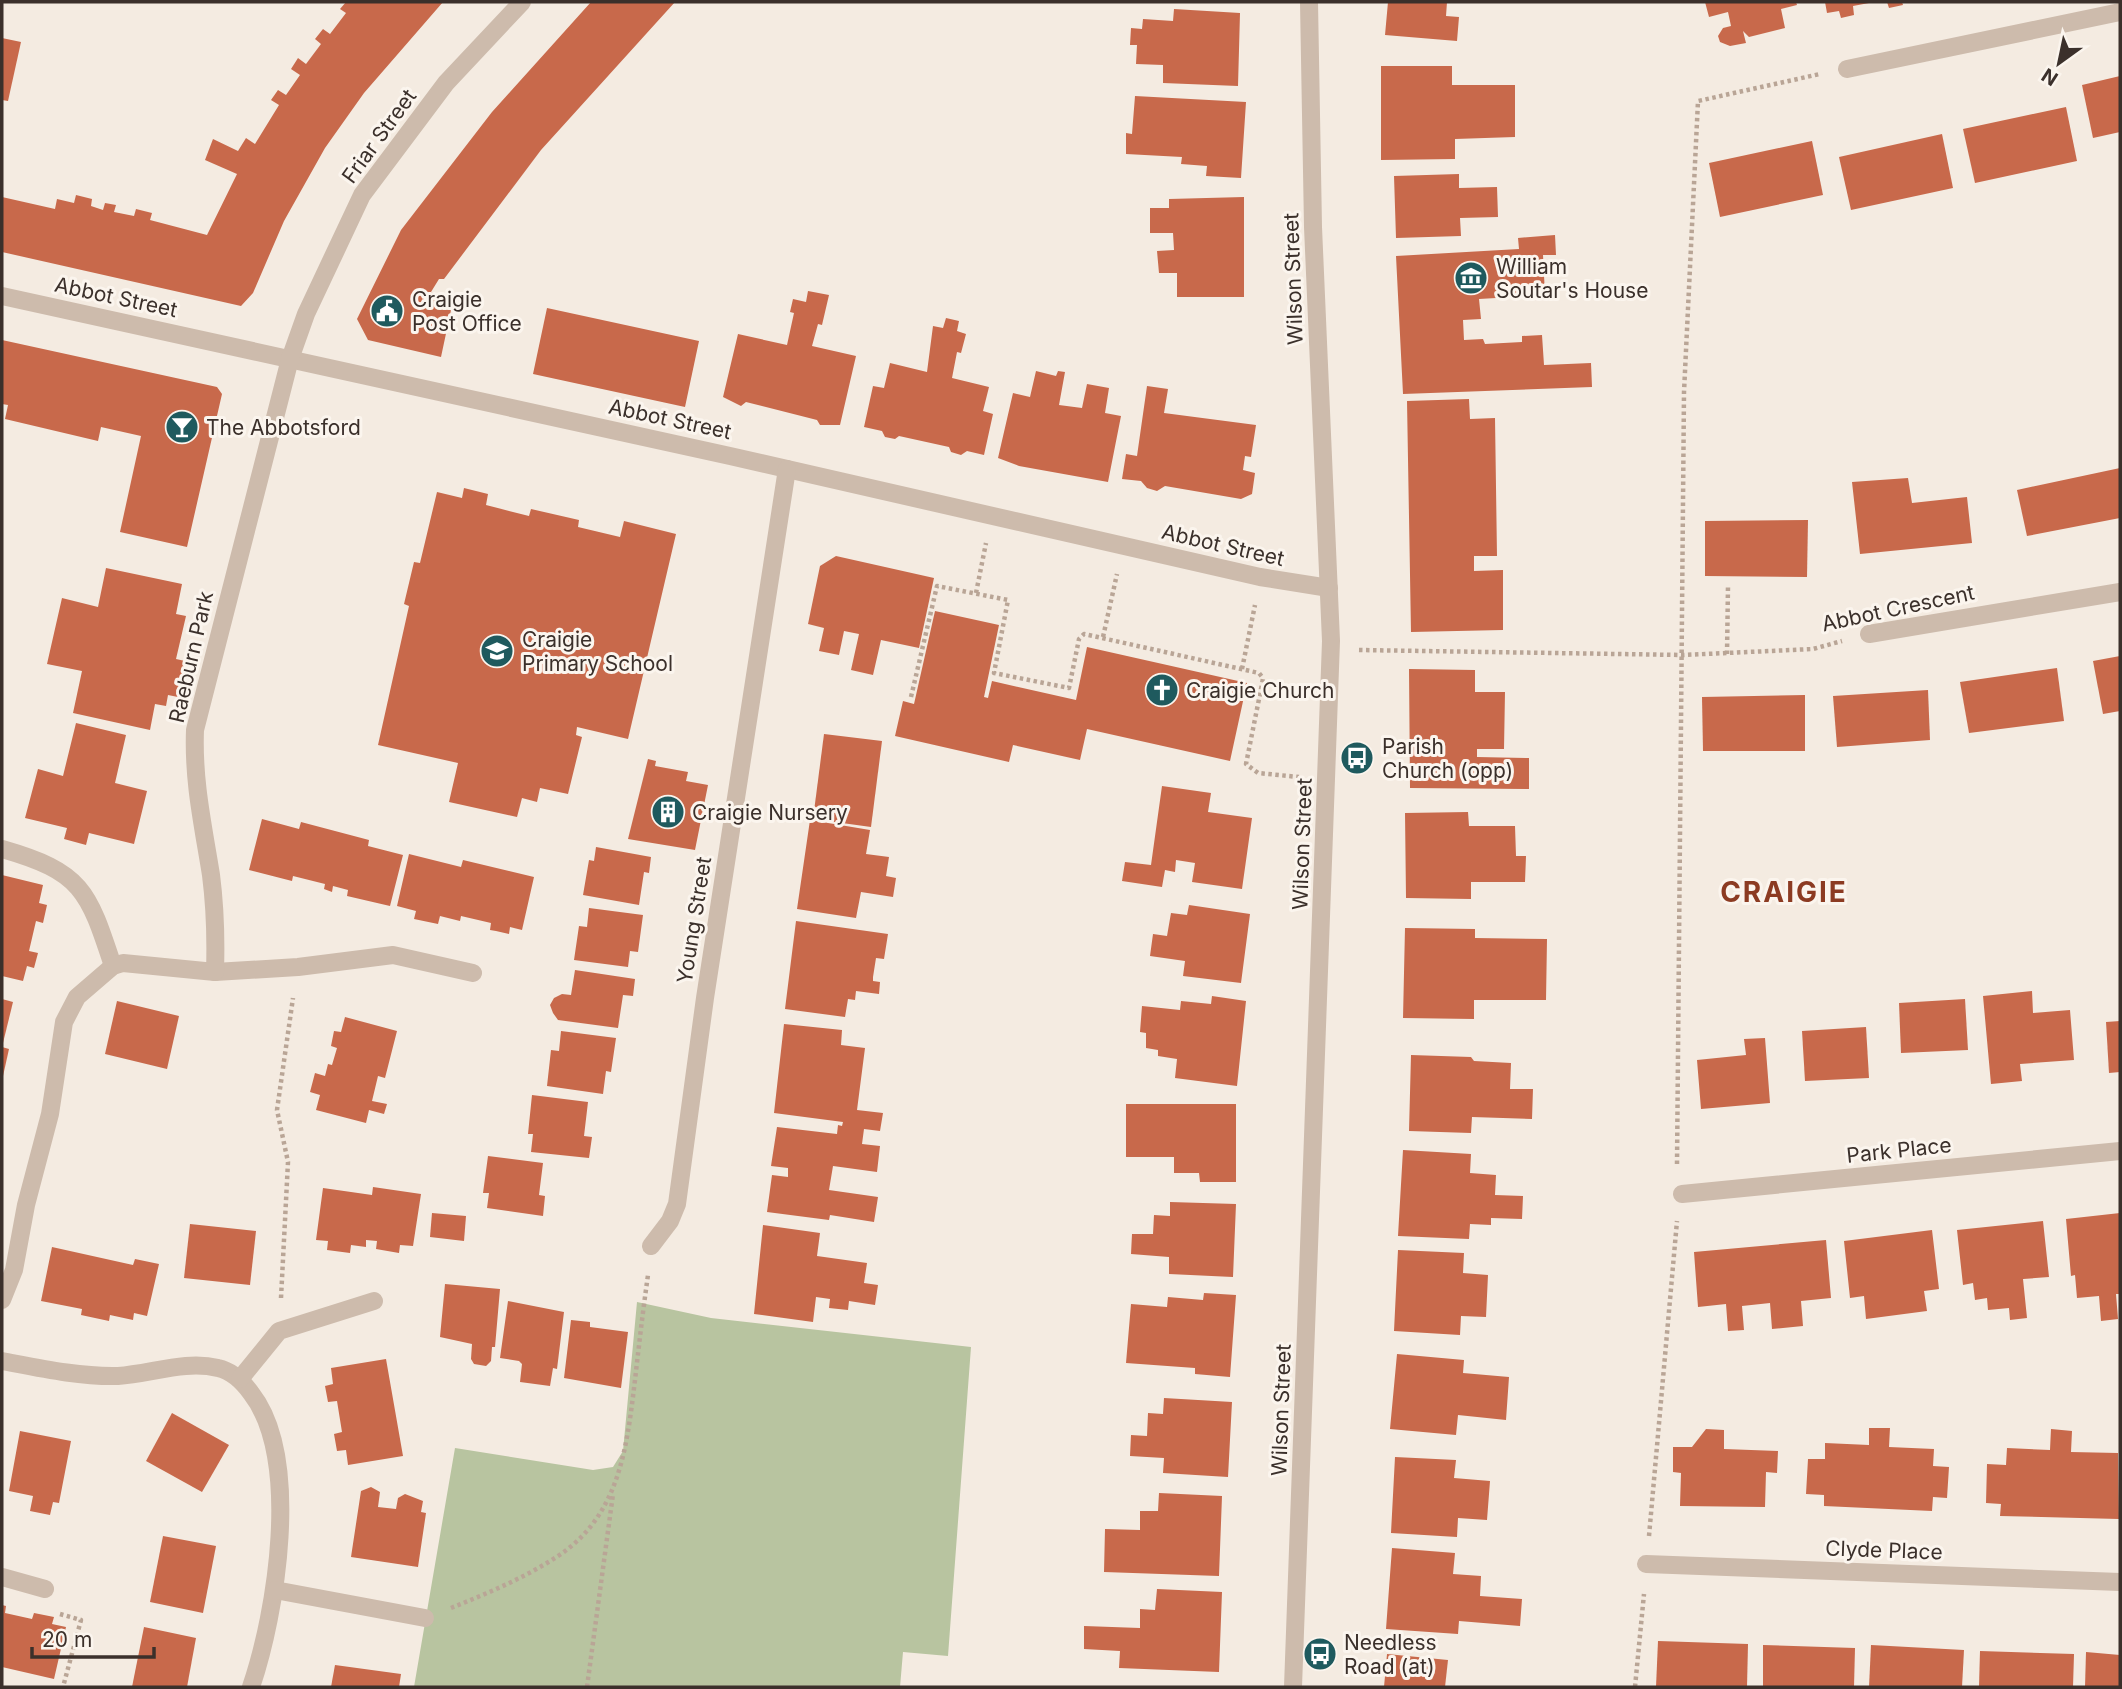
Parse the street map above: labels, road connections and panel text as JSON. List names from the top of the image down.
{
  "streets": {
    "street": [
      "Friar Street",
      "Wilson Street",
      "Abbot Street",
      "Abbot Crescent",
      "Raeburn Park",
      "Young Street",
      "Park Place",
      "Clyde Place"
    ]
  },
  "crossings": [
    ["Friar Street", "Abbot Street"],
    ["Friar Street", "Raeburn Park"],
    ["Wilson Street", "Abbot Street"],
    ["Wilson Street", "Abbot Crescent"],
    ["Abbot Street", "Raeburn Park"],
    ["Abbot Street", "Young Street"]
  ],
  "districts": ["CRAIGIE"],
  "places": {
    "museum": ["William Soutar's House"],
    "public building": ["Craigie Post Office"],
    "bar": ["The Abbotsford"],
    "school or university": ["Craigie Primary School"],
    "church": ["Craigie Church"],
    "bus stop": ["Parish Church (opp)", "Needless Road (at)"],
    "building": ["Craigie Nursery"]
  },
  "scale_bar": "20 m",
  "north": "bottom left"
}
